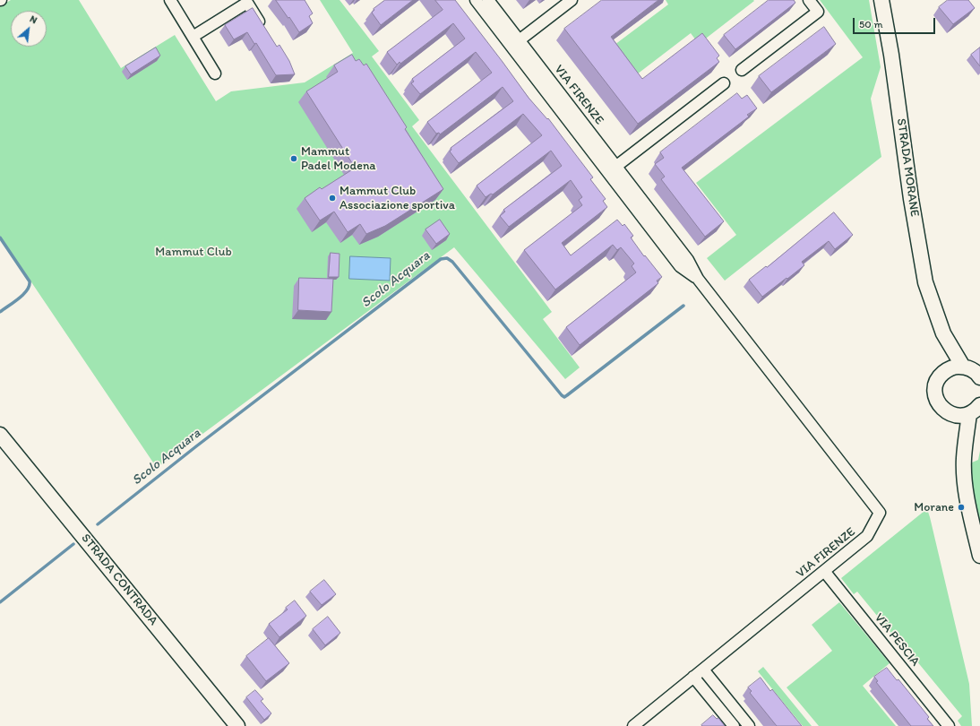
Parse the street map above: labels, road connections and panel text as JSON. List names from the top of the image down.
{
  "streets": {
    "street": [
      "VIA FIRENZE",
      "STRADA MORANE",
      "STRADA CONTRADA",
      "VIA PESCIA"
    ]
  },
  "crossings": [
    ["VIA FIRENZE", "VIA PESCIA"]
  ],
  "water": ["Scolo Acquara"],
  "parks": ["Mammut Club"],
  "places": ["Mammut Padel Modena", "Mammut Club Associazione sportiva", "Morane"],
  "scale_bar": "50 m",
  "north": "top right"
}
